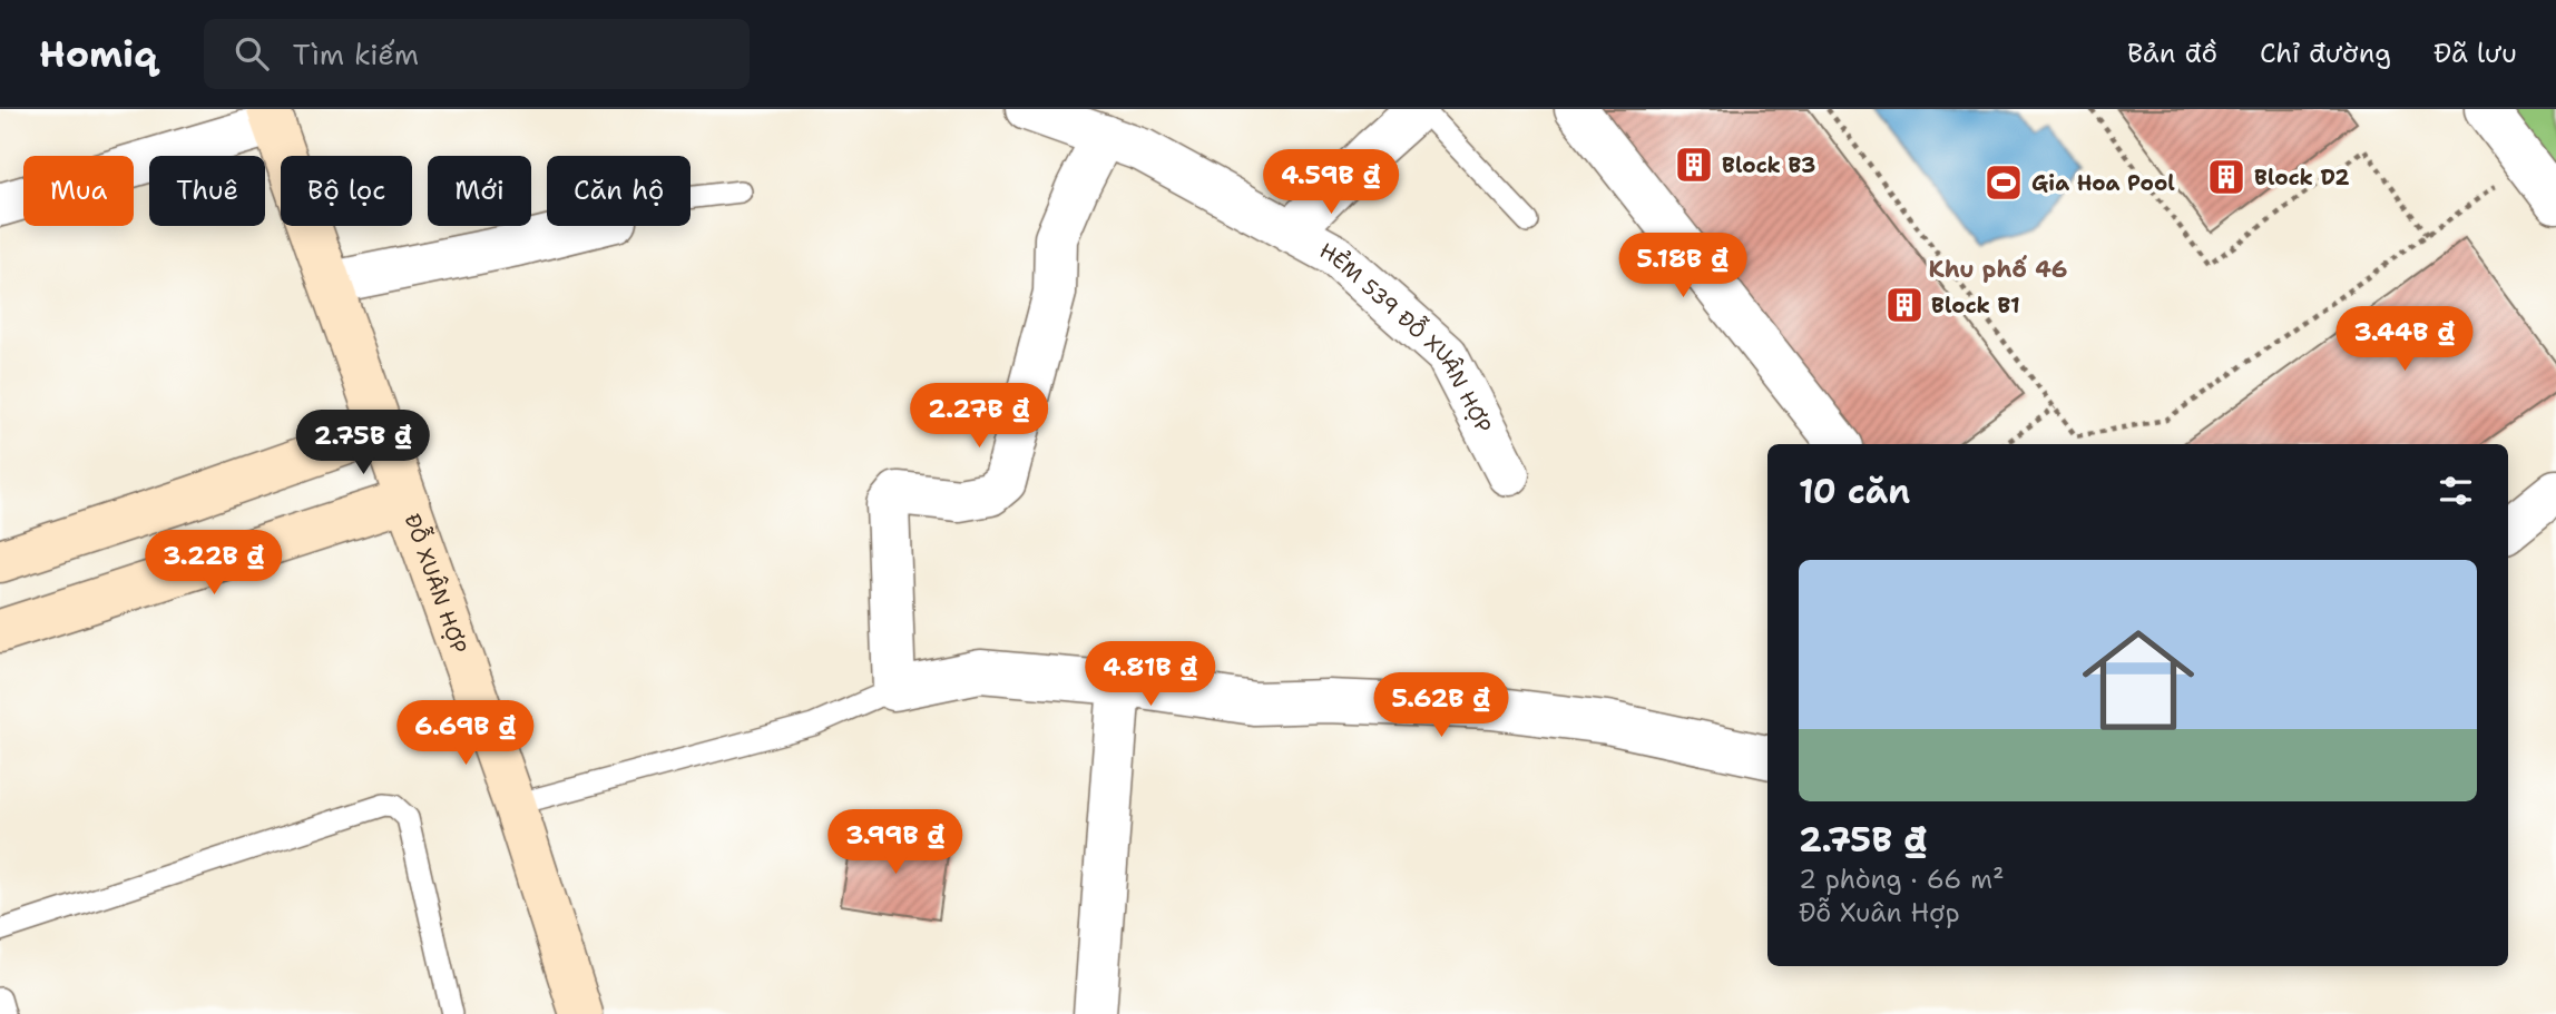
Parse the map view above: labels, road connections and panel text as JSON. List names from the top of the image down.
{
  "streets": {
    "main road": ["ĐỖ XUÂN HỢP"],
    "street": ["HẺM 539 ĐỖ XUÂN HỢP"]
  },
  "districts": ["Khu phố 46"],
  "places": {
    "building": ["Block B3", "Block D2", "Block B1"],
    "sports": ["Gia Hoa Pool"]
  },
  "page": {
    "header": "Homiq",
    "search": "Tìm kiếm",
    "nav": ["Bản đồ", "Chỉ đường", "Đã lưu"],
    "price": [
      "4.59B ₫",
      "5.18B ₫",
      "3.44B ₫",
      "2.27B ₫",
      "2.75B ₫",
      "3.22B ₫",
      "4.81B ₫",
      "5.62B ₫",
      "6.69B ₫",
      "3.99B ₫"
    ],
    "chip": [
      "Mua",
      "Thuê",
      "Bộ lọc",
      "Mới",
      "Căn hộ"
    ],
    "heading": "10 căn",
    "list": [
      {
        "name": "2.75B ₫",
        "note": "2 phòng · 66 m² · Đỗ Xuân Hợp"
      }
    ]
  }
}
